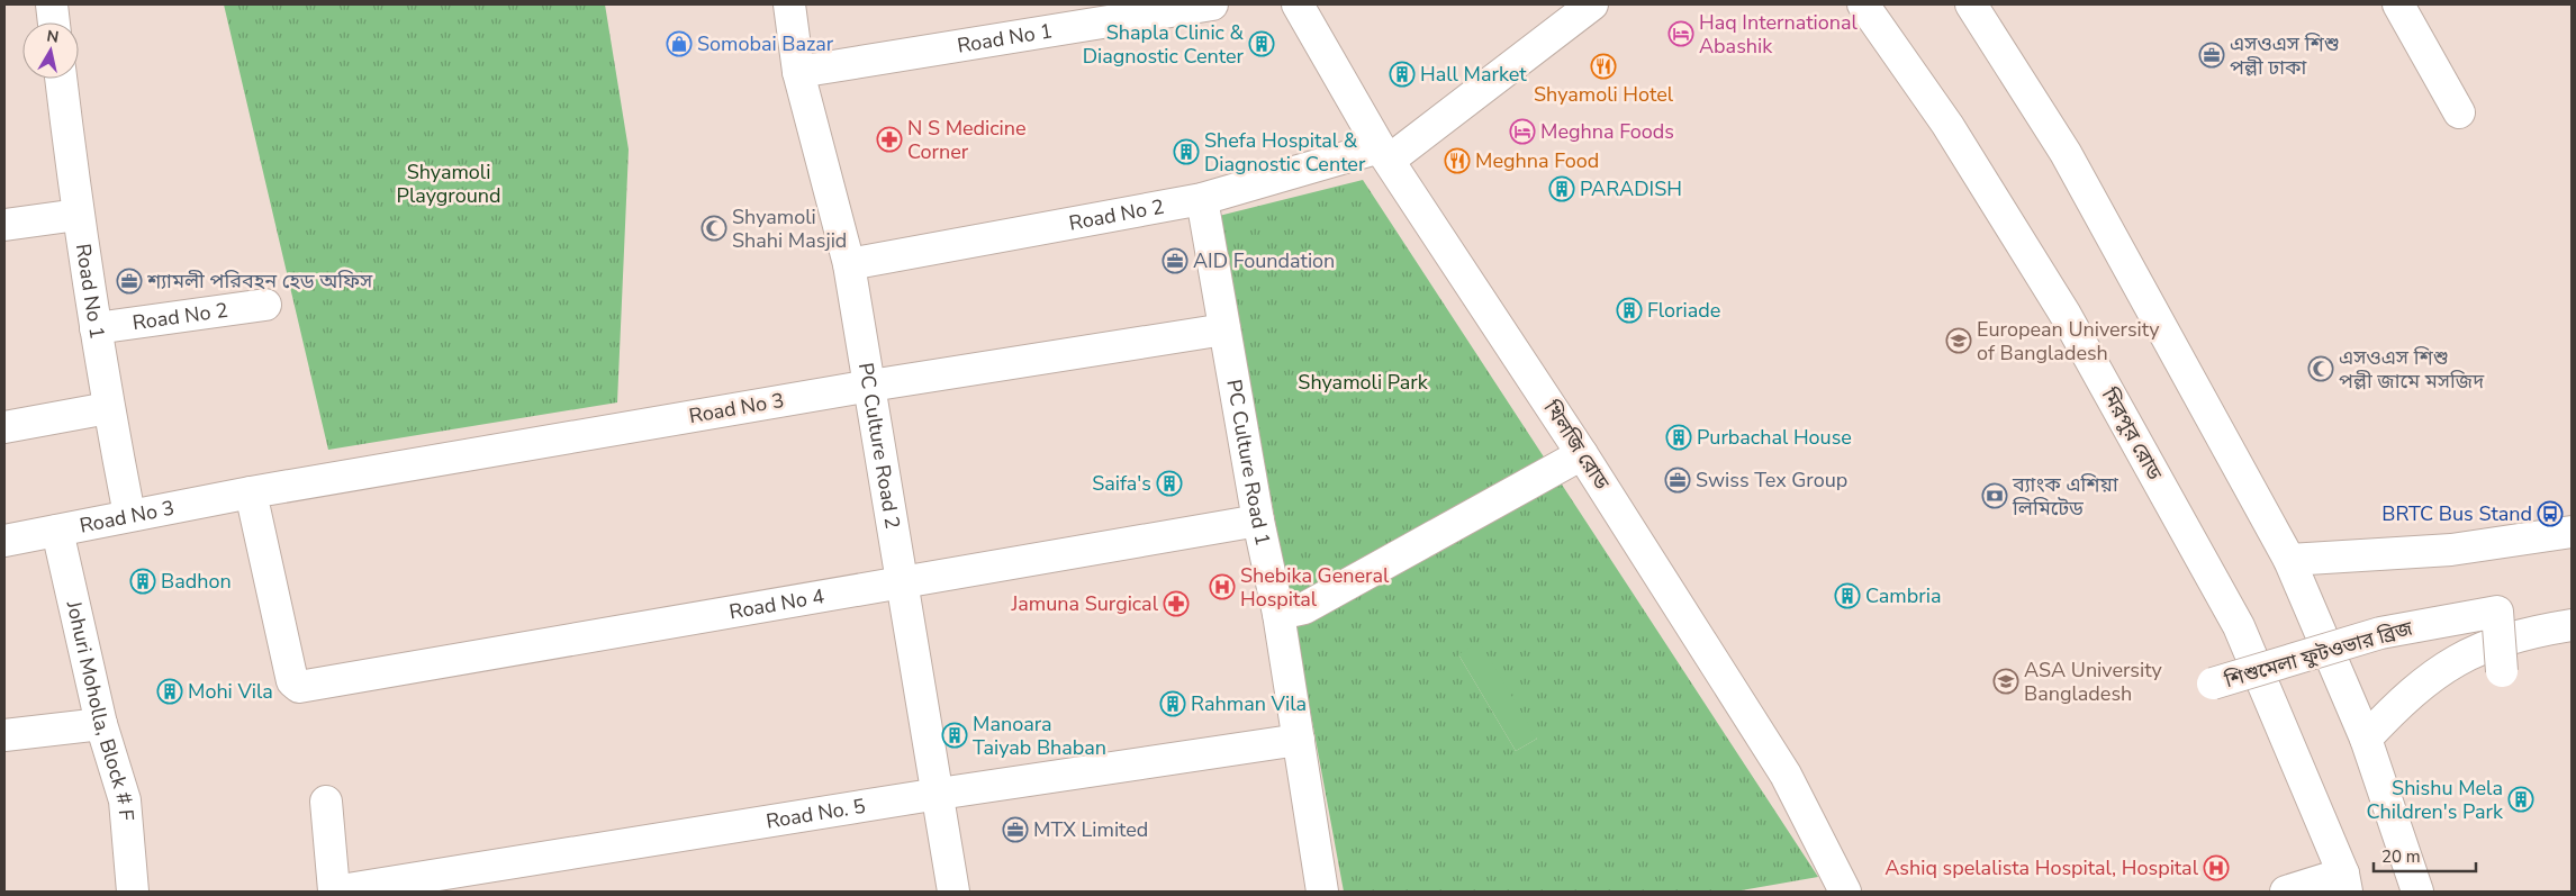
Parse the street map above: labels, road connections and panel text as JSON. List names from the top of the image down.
{
  "streets": {
    "main road": [
      "Road No 1",
      "Road No 2",
      "Road No 3",
      "মিরপুর রোড",
      "খিলজি রোড",
      "PC Culture Road 2",
      "PC Culture Road 1",
      "Road No 4",
      "শিশুমেলা ফুটওভার ব্রিজ",
      "Johuri Moholla, Block # F",
      "Road No. 5"
    ]
  },
  "crossings": [
    ["Road No 1", "Road No 2"],
    ["Road No 1", "Road No 3"],
    ["Road No 1", "PC Culture Road 2"],
    ["Road No 2", "খিলজি রোড"],
    ["Road No 2", "PC Culture Road 2"],
    ["Road No 2", "PC Culture Road 1"],
    ["Road No 3", "PC Culture Road 2"],
    ["Road No 3", "PC Culture Road 1"],
    ["Road No 3", "Road No 4"],
    ["Road No 3", "Johuri Moholla, Block # F"],
    ["PC Culture Road 2", "Road No 4"],
    ["PC Culture Road 2", "Road No. 5"],
    ["PC Culture Road 1", "Road No 4"],
    ["PC Culture Road 1", "Road No. 5"]
  ],
  "parks": ["Shyamoli Playground", "Shyamoli Park"],
  "places": {
    "hotel": ["Haq International Abashik", "Meghna Foods"],
    "shop": ["Somobai Bazar"],
    "building": [
      "Shapla Clinic & Diagnostic Center",
      "Hall Market",
      "Shefa Hospital & Diagnostic Center",
      "PARADISH",
      "Floriade",
      "Purbachal House",
      "Saifa's",
      "Badhon",
      "Cambria",
      "Mohi Vila",
      "Rahman Vila",
      "Manoara Taiyab Bhaban",
      "Shishu Mela Children's Park"
    ],
    "office": [
      "এসওএস শিশু পল্লী ঢাকা",
      "AID Foundation",
      "শ্যামলী পরিবহন হেড অফিস",
      "Swiss Tex Group",
      "MTX Limited"
    ],
    "restaurant": ["Shyamoli Hotel", "Meghna Food"],
    "pharmacy": ["N S Medicine Corner", "Jamuna Surgical"],
    "mosque": ["Shyamoli Shahi Masjid", "এসওএস শিশু পল্লী জামে মসজিদ"],
    "school or university": ["European University of Bangladesh", "ASA University Bangladesh"],
    "bank": ["ব্যাংক এশিয়া লিমিটেড"],
    "bus stop": ["BRTC Bus Stand"],
    "hospital": ["Shebika General Hospital", "Ashiq spelalista Hospital, Hospital"]
  },
  "scale_bar": "20 m",
  "north": "top"
}
